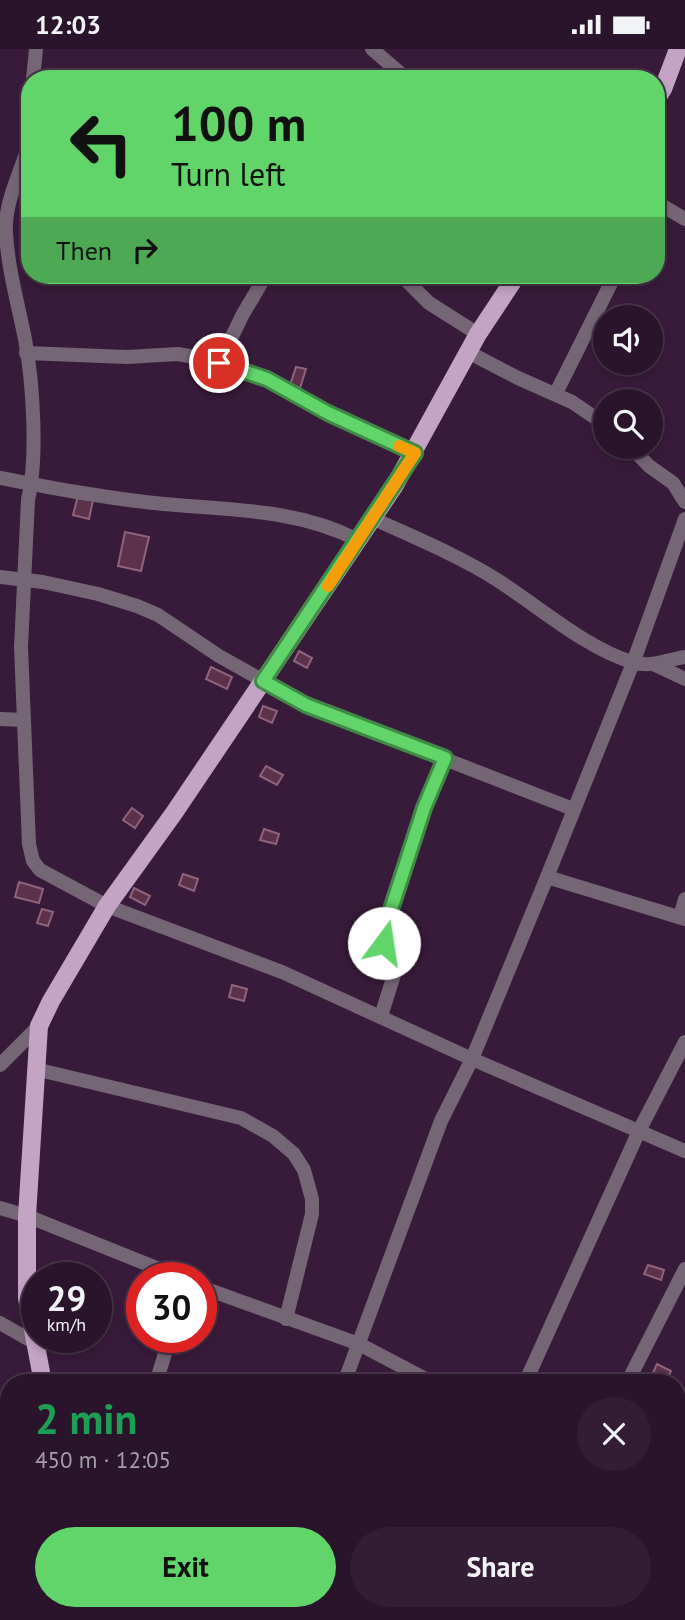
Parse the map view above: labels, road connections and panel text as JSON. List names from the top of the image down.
{
  "page": {
    "status": "12:03",
    "turn": ["100 m", "Turn left"],
    "then": "Then",
    "speed": "29 km/h",
    "limit": "30",
    "heading": ["2 min", "450 m · 12:05"],
    "buttons": ["Exit", "Share"]
  }
}
